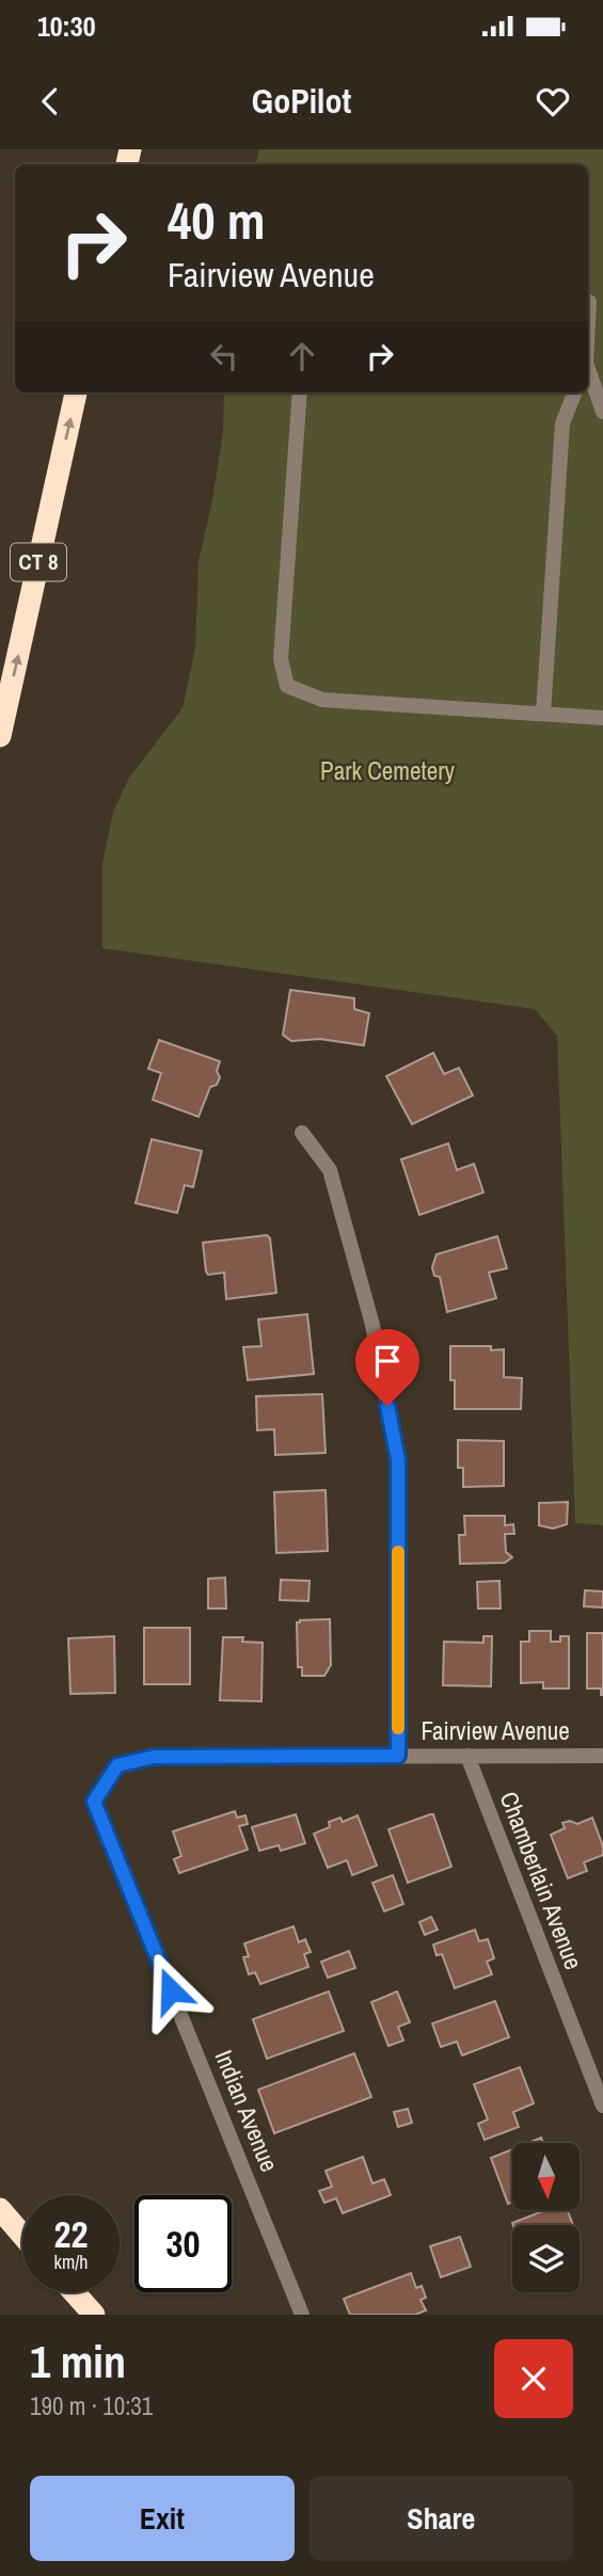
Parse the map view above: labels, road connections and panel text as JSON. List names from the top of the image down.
{
  "streets": {
    "highway": ["CT 8"],
    "street": ["Fairview Avenue", "Chamberlain Avenue", "Indian Avenue"]
  },
  "crossings": [
    ["Fairview Avenue", "Chamberlain Avenue"],
    ["Fairview Avenue", "Indian Avenue"]
  ],
  "parks": ["Park Cemetery"],
  "north": "bottom",
  "page": {
    "status": "10:30",
    "header": "GoPilot",
    "turn": ["40 m", "Fairview Avenue"],
    "speed": "22 km/h",
    "limit": "30",
    "heading": ["1 min", "190 m · 10:31"],
    "buttons": ["Exit", "Share"]
  }
}
